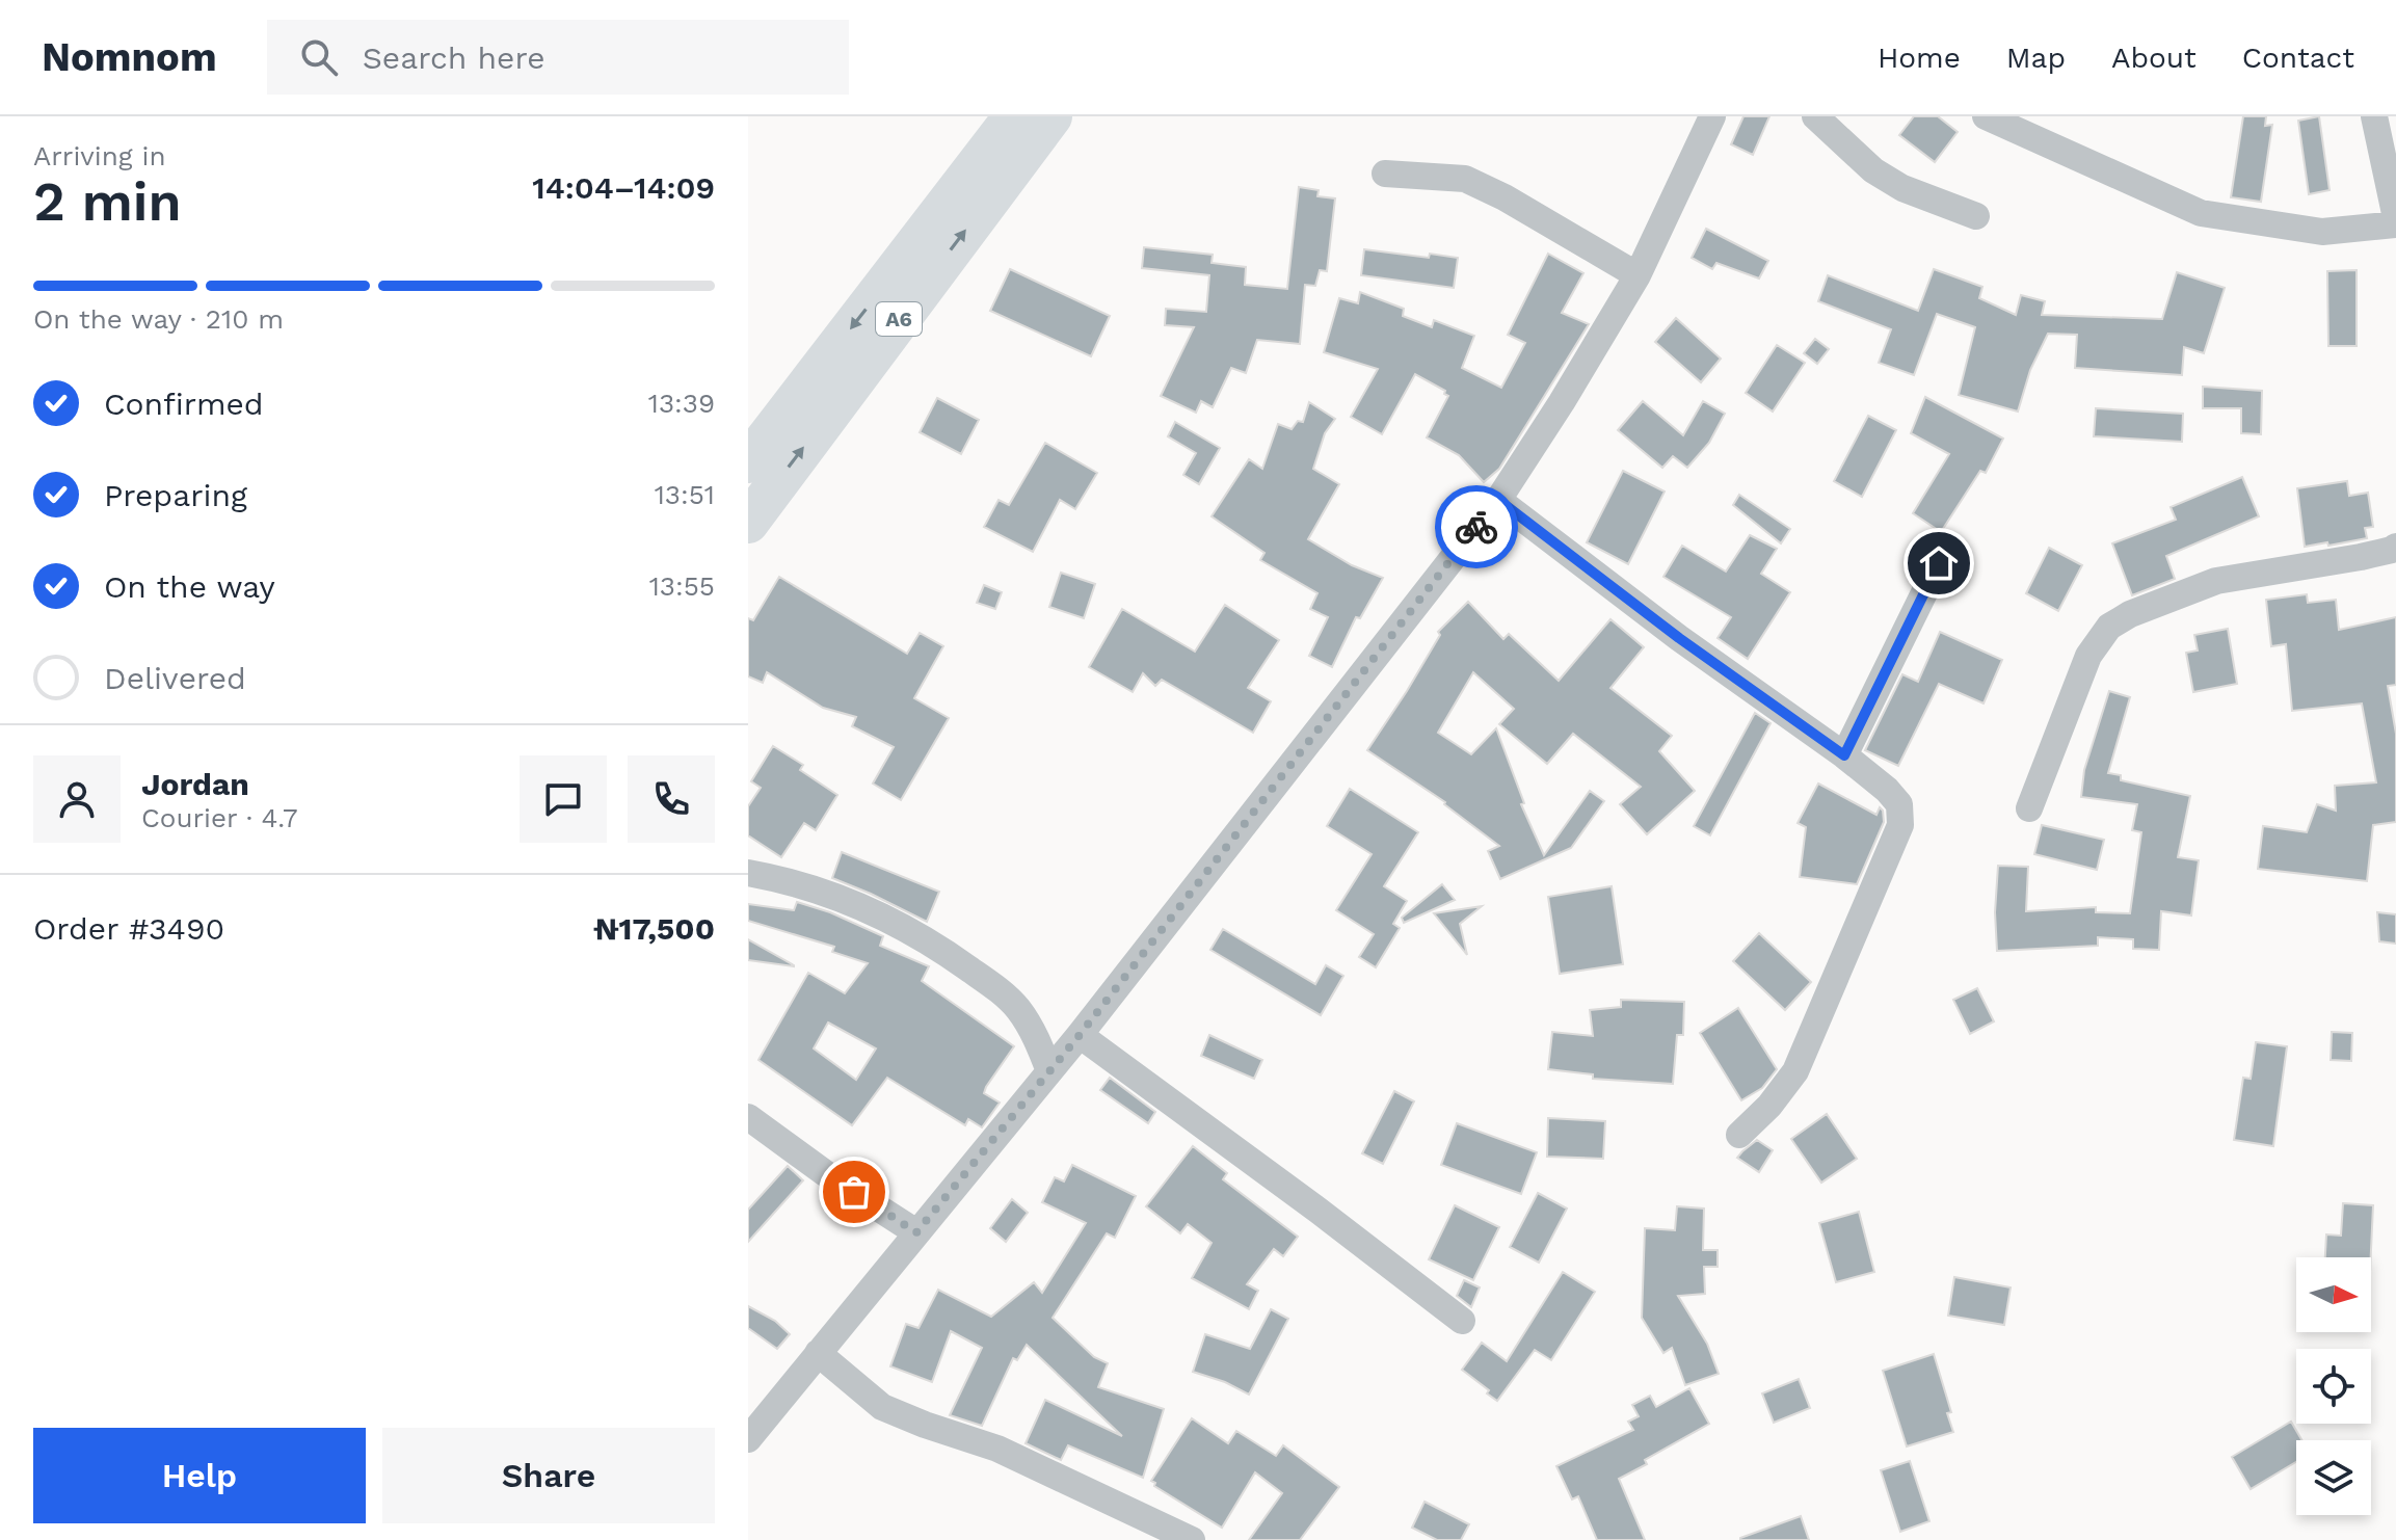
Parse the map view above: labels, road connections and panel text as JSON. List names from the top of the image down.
{
  "streets": {
    "highway": ["A6"]
  },
  "north": "right",
  "page": {
    "header": "Nomnom",
    "search": "Search here",
    "nav": [
      "Home",
      "Map",
      "About",
      "Contact"
    ],
    "heading": ["2 min", "Arriving in", "14:04–14:09"],
    "panel": [
      "Jordan",
      "Courier · 4.7",
      "Order #3490",
      "₦17,500"
    ],
    "bar": "On the way · 210 m",
    "list": [
      ["Confirmed", "13:39"],
      ["Preparing", "13:51"],
      ["On the way", "13:55"],
      "Delivered"
    ],
    "buttons": ["Help", "Share"]
  }
}
